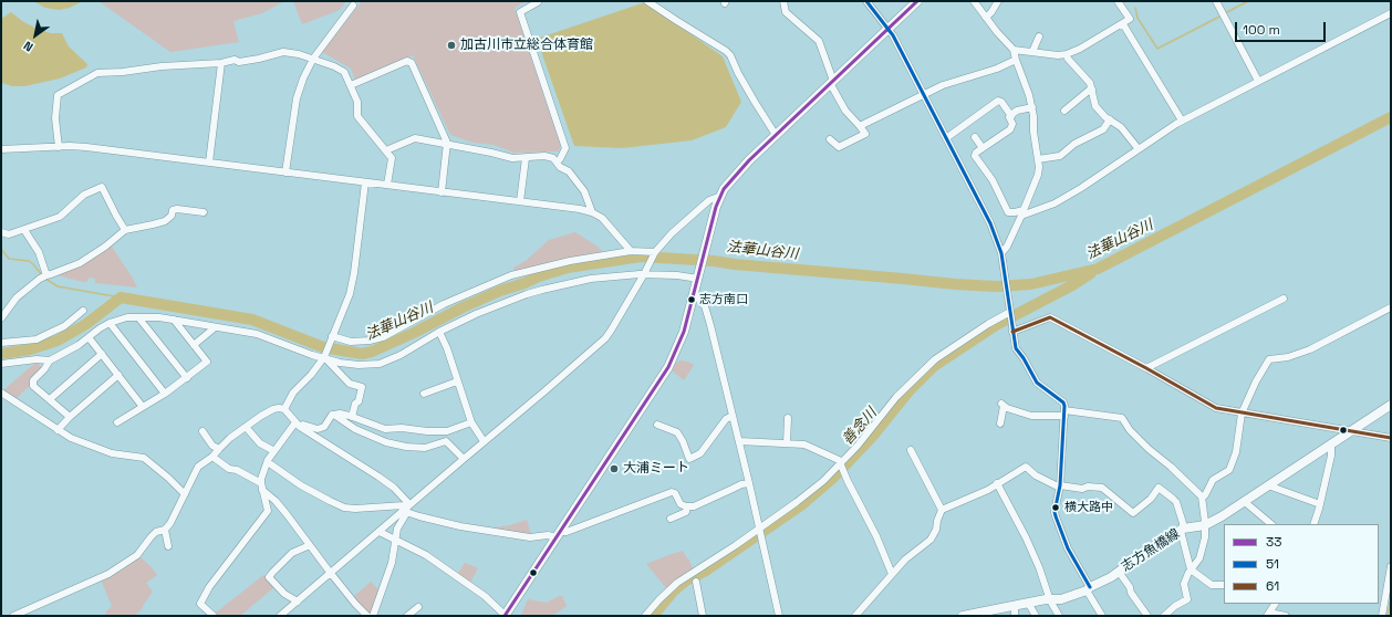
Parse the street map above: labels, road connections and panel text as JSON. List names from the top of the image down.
{
  "streets": {
    "main road": ["志方魚橋線"]
  },
  "water": ["法華山谷川", "善念川"],
  "places": [
    "加古川市立総合体育館",
    "志方南口",
    "大浦ミート",
    "横大路中"
  ],
  "lines": ["transit line 33", "transit line 51", "transit line 61"],
  "legend": ["33", "51", "61"],
  "scale_bar": "100 m",
  "north": "bottom left"
}
